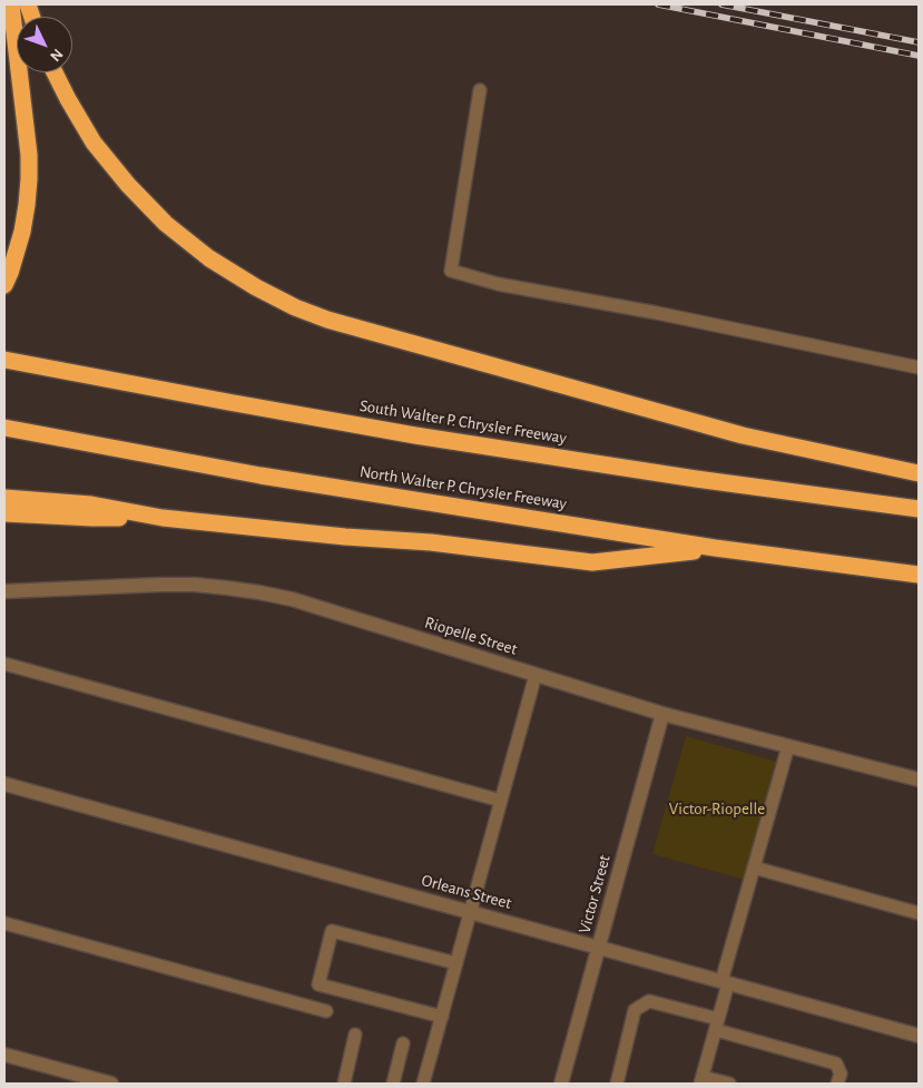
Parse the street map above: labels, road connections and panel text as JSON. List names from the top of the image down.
{
  "streets": {
    "highway": ["South Walter P. Chrysler Freeway", "North Walter P. Chrysler Freeway"],
    "street": ["Riopelle Street", "Orleans Street", "Victor Street"]
  },
  "crossings": [
    ["Riopelle Street", "Victor Street"],
    ["Orleans Street", "Victor Street"]
  ],
  "parks": ["Victor-Riopelle"],
  "north": "bottom right"
}
